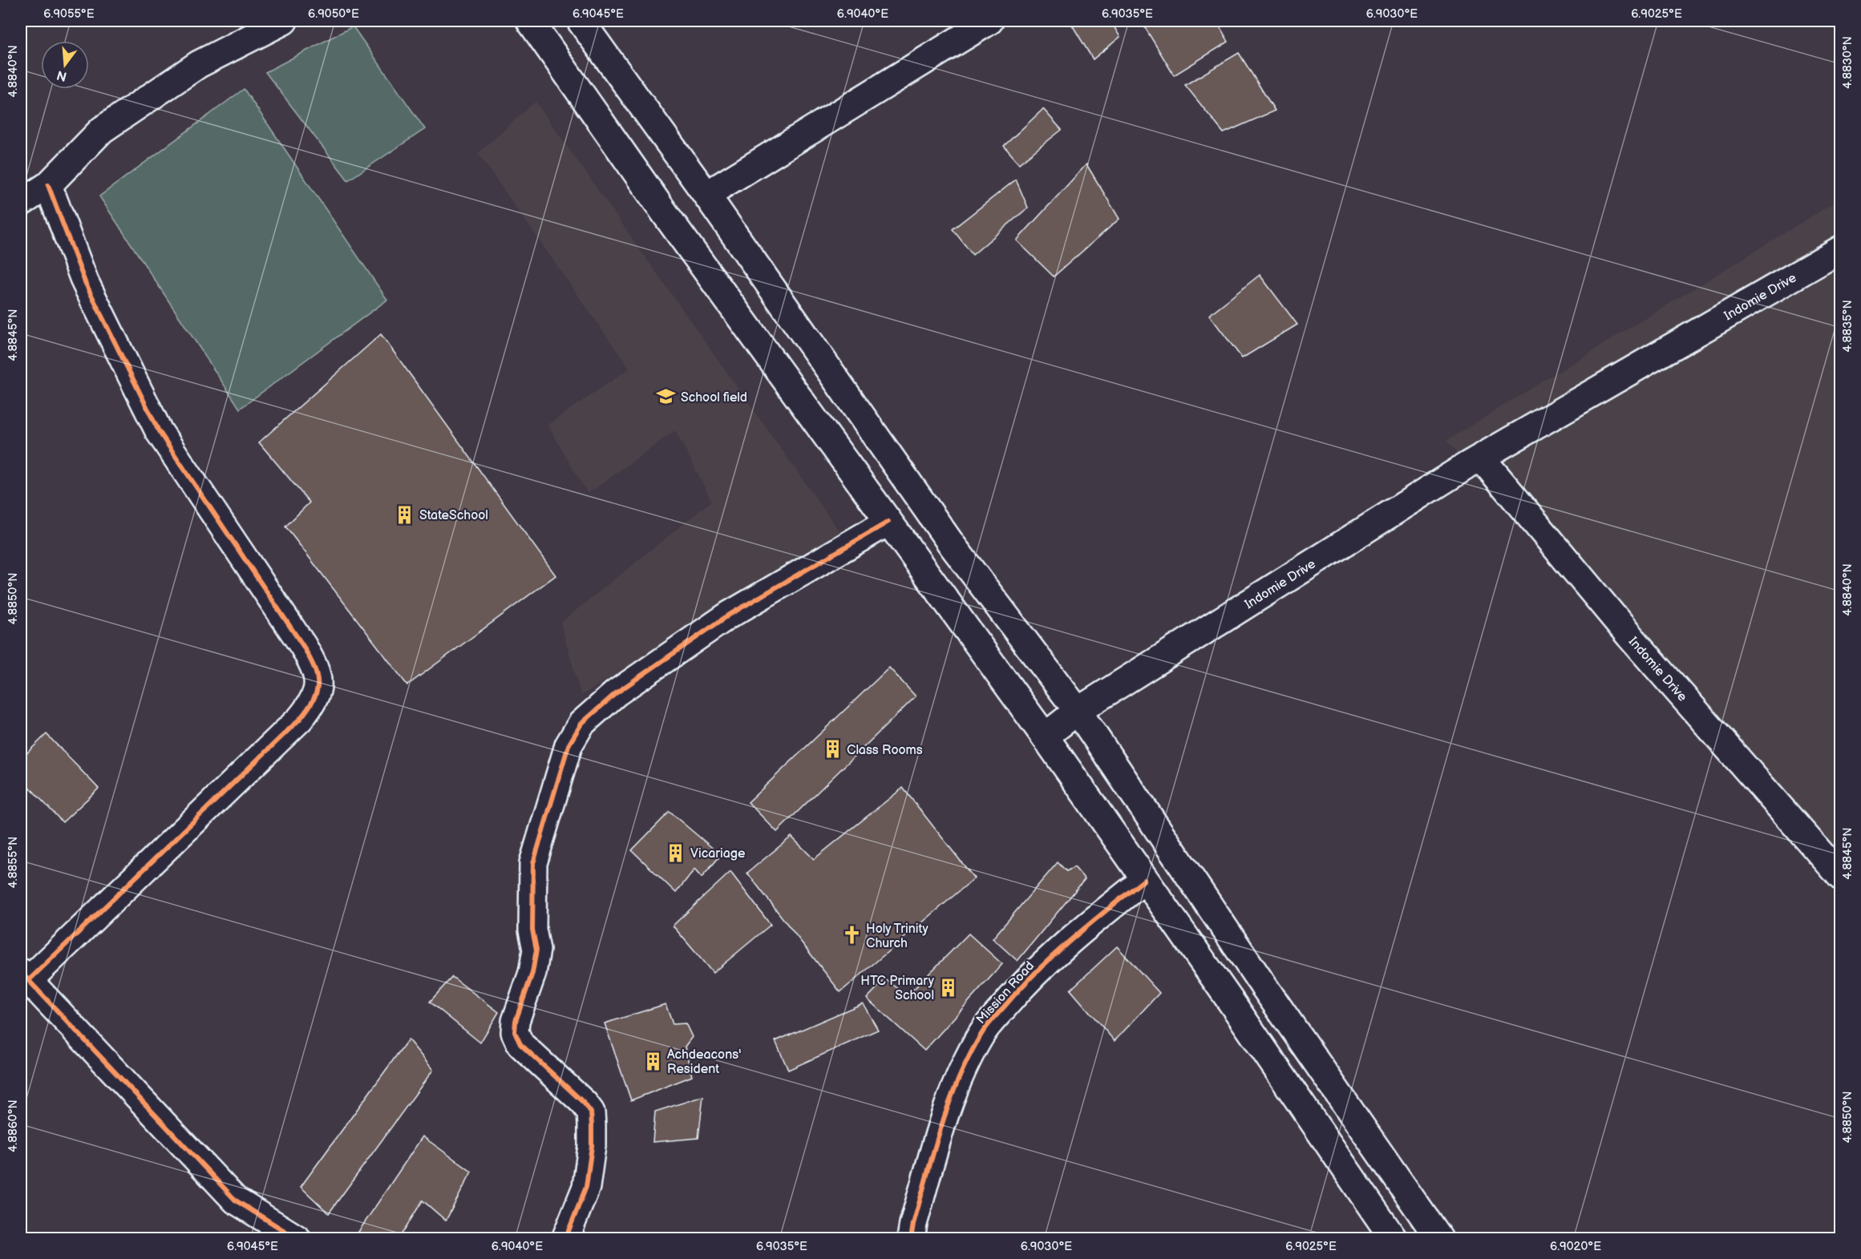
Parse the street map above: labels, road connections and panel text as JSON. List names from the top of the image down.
{
  "streets": {
    "street": ["Indomie Drive", "Mission Road"]
  },
  "places": {
    "school or university": ["School field"],
    "building": [
      "StateSchool",
      "Class Rooms",
      "Vicariage",
      "HTC Primary School",
      "Achdeacons' Resident"
    ],
    "church": ["Holy Trinity Church"]
  },
  "north": "bottom",
  "coordinates": [
    "6.9055°E",
    "6.9050°E",
    "6.9045°E",
    "6.9040°E",
    "6.9035°E",
    "6.9030°E",
    "6.9025°E",
    "4.8830°N",
    "4.8840°N",
    "4.8835°N",
    "4.8845°N",
    "4.8850°N",
    "4.8855°N",
    "4.8860°N",
    "6.9020°E"
  ]
}
